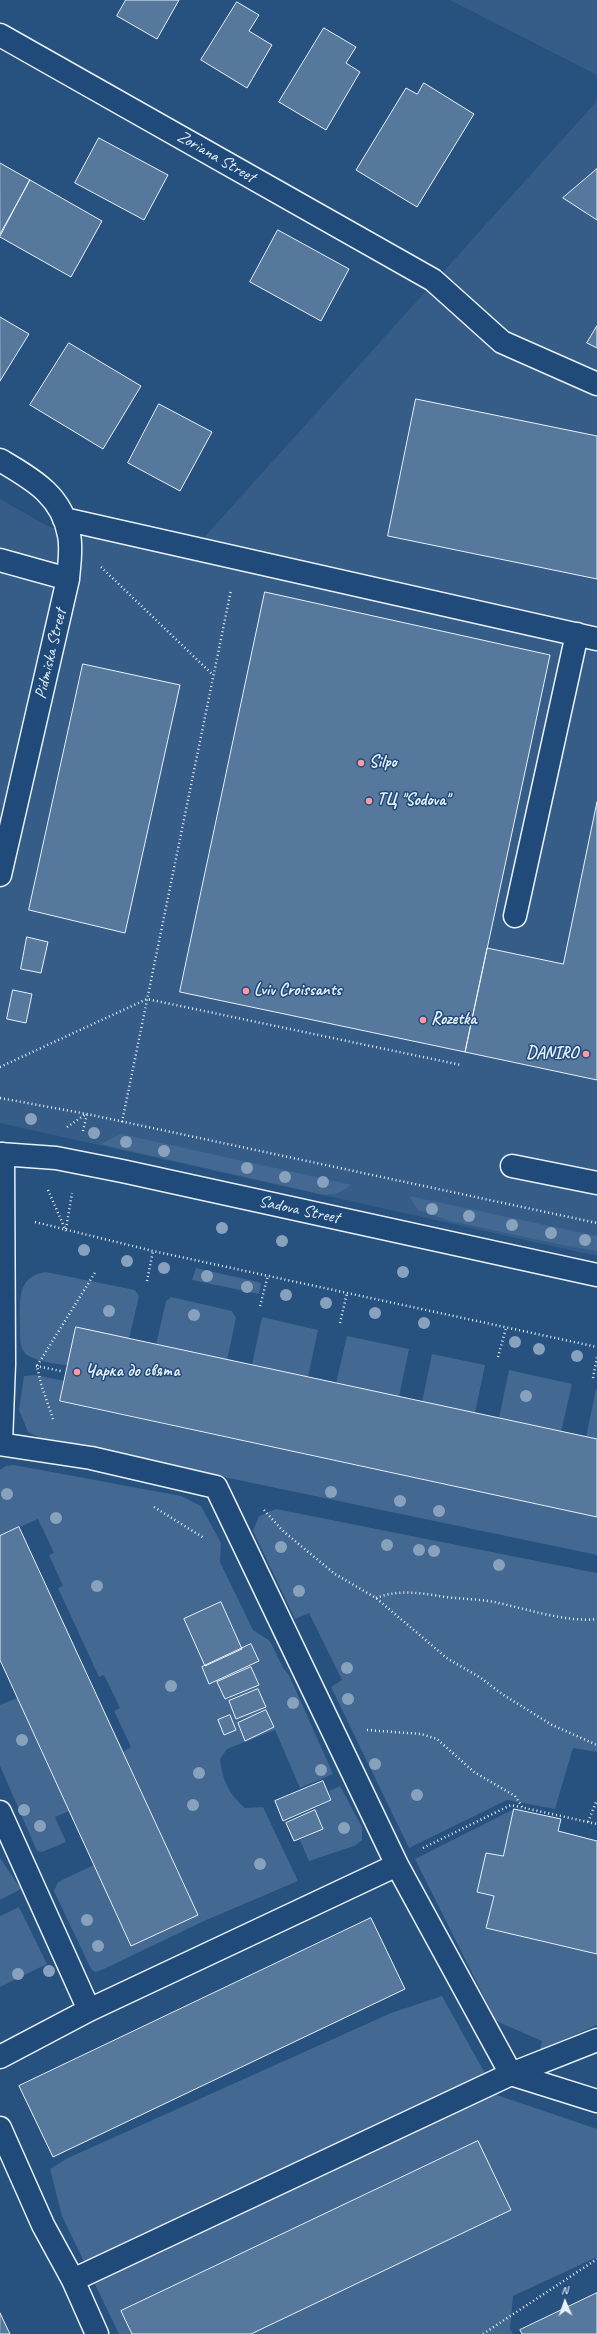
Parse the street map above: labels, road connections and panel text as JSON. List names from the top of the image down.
{
  "streets": {
    "street": ["Zoriana Street", "Pidmiska Street", "Sadova Street"]
  },
  "places": [
    "Silpo",
    "ТЦ \"Sodova\"",
    "Lviv Croissants",
    "Rozetka",
    "DANIRO",
    "Чарка до свята"
  ],
  "north": "top"
}
